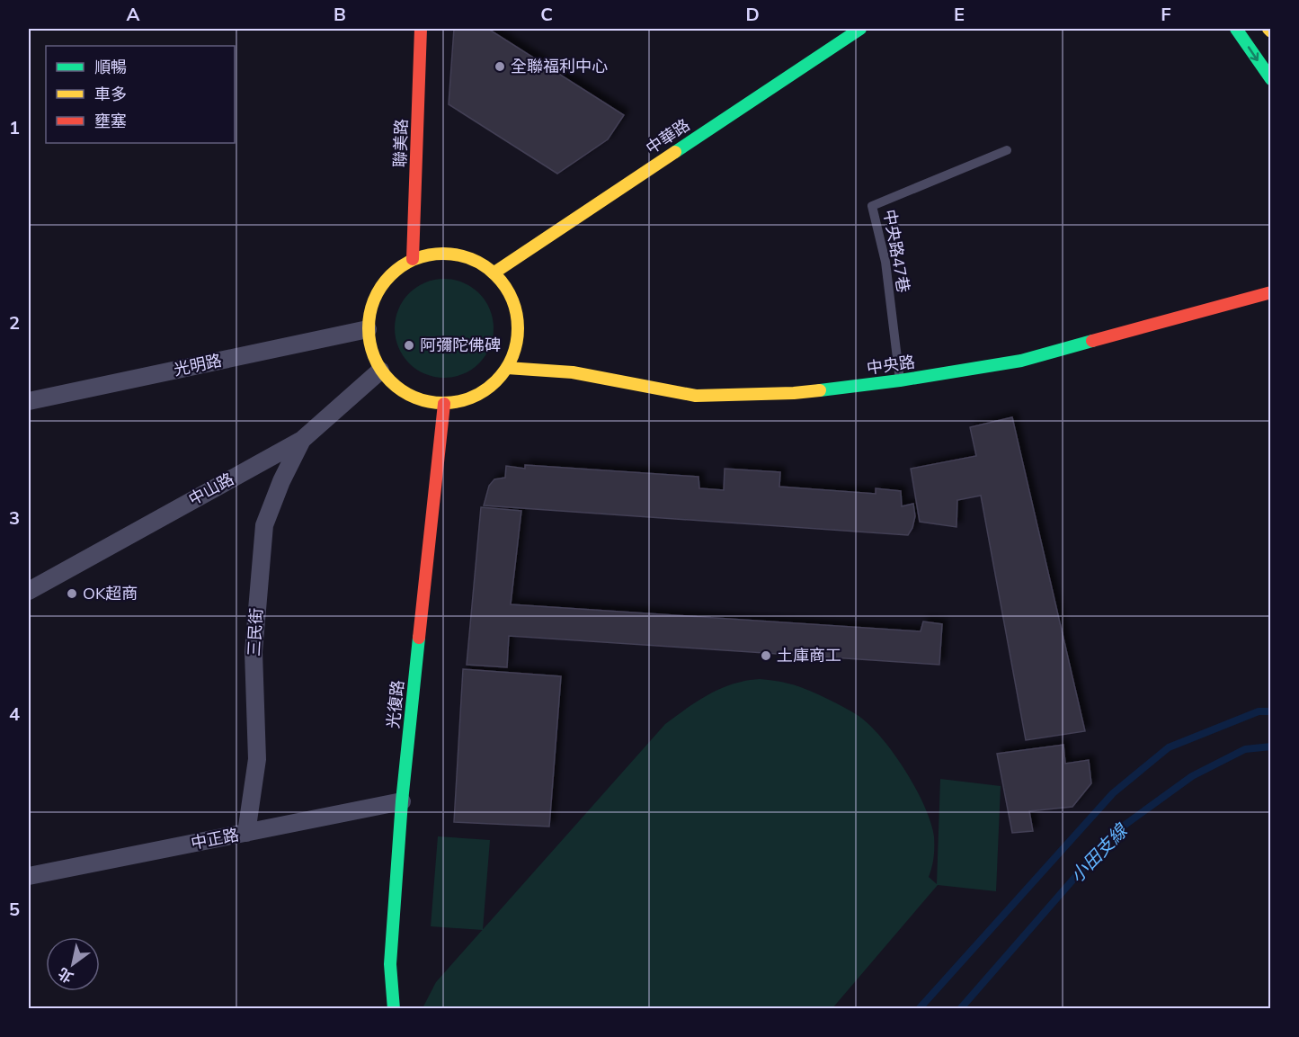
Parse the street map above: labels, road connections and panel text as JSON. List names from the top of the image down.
{
  "streets": {
    "street": [
      "中華路",
      "聯美路",
      "光明路",
      "中央路",
      "中山路",
      "三民街",
      "光復路",
      "中正路"
    ],
    "lane": ["中央路47巷"]
  },
  "crossings": [
    ["中華路", "聯美路"],
    ["中華路", "光明路"],
    ["中華路", "中央路"],
    ["中華路", "中山路"],
    ["中華路", "光復路"],
    ["聯美路", "光明路"],
    ["聯美路", "中央路"],
    ["聯美路", "中山路"],
    ["聯美路", "光復路"],
    ["中央路47巷", "中央路"],
    ["光明路", "中央路"],
    ["光明路", "中山路"],
    ["光明路", "光復路"],
    ["中央路", "中山路"],
    ["中央路", "光復路"],
    ["中山路", "三民街"],
    ["中山路", "光復路"],
    ["三民街", "中正路"],
    ["光復路", "中正路"]
  ],
  "water": ["小田支線"],
  "places": [
    "全聯福利中心",
    "阿彌陀佛碑",
    "OK超商",
    "土庫商工"
  ],
  "legend": ["順暢", "車多", "壅塞"],
  "north": "bottom left",
  "grid": {
    "columns": [
      "A",
      "B",
      "C",
      "D",
      "E",
      "F"
    ],
    "rows": [
      "1",
      "2",
      "3",
      "4",
      "5"
    ]
  }
}
